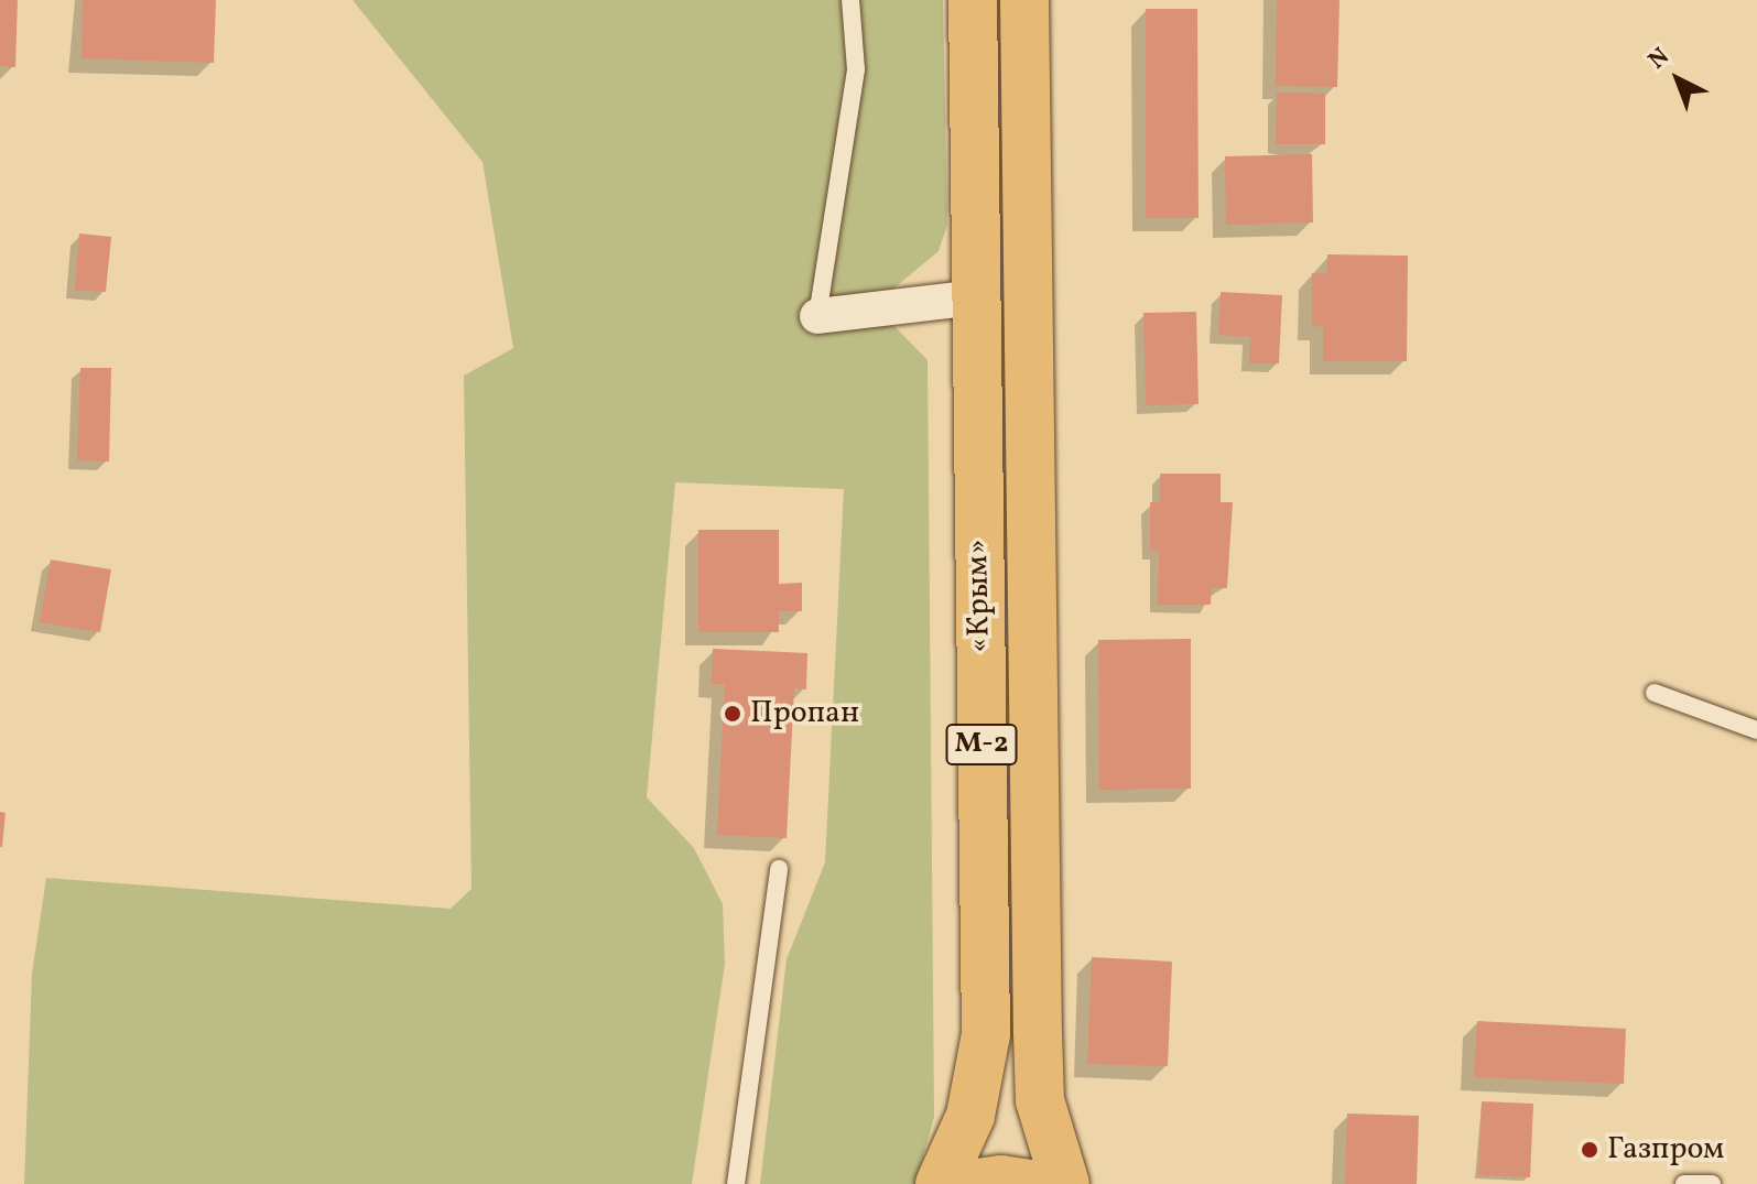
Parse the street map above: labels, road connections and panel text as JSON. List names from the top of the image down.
{
  "streets": {
    "main road": ["«Крым»", "М-2"]
  },
  "places": ["Пропан", "Газпром"],
  "north": "top left"
}
